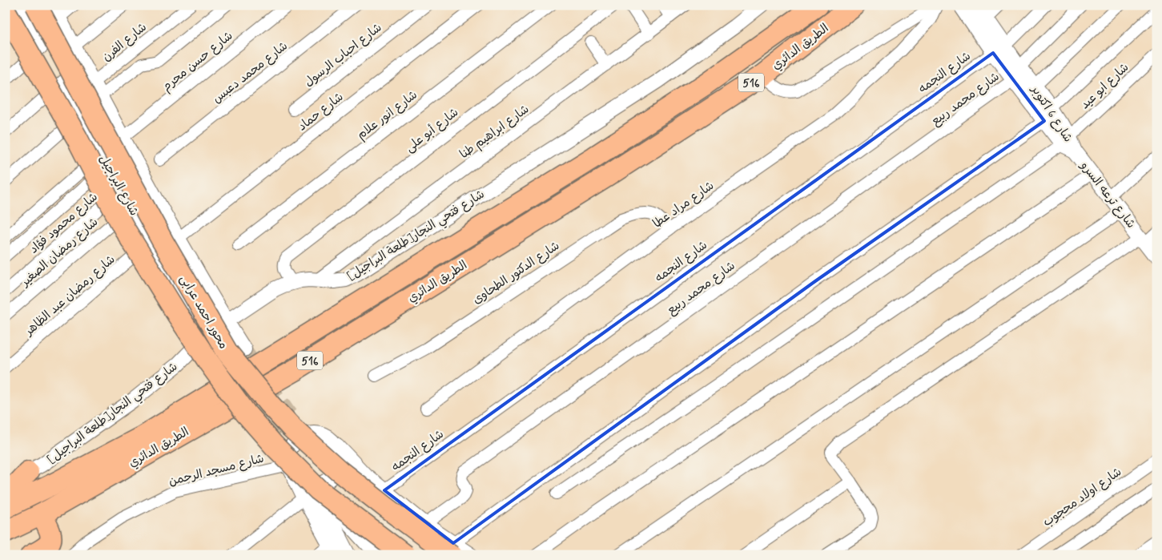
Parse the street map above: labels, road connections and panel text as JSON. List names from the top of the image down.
{
  "streets": {
    "highway": ["الطريق الدائري", "516", "محور احمد عرابى"],
    "street": [
      "شارع الفرن",
      "شارع احباب الرسول",
      "شارع حسن محرم",
      "شارع محمد دعبس",
      "شارع النجمه",
      "شارع ابو عيد",
      "شارع محمد ربيع",
      "شارع حماد",
      "شارع 6 اكتوبر",
      "شارع انور علام",
      "شارع أبو على",
      "شارع ابراهيم طنا",
      "شارع البراجيل",
      "شارع ترعه السرو",
      "شارع مراد عطا",
      "شارع محمود فؤاد",
      "شارع فتحي النجار[طلعة البراجيل]",
      "شارع رمضان الصغير",
      "شارع الدكتور الطحاوى",
      "شارع رمضان عبد الظاهر",
      "شارع مسجد الرحمن",
      "شارع اولاد محجوب"
    ]
  },
  "crossings": [
    ["شارع النجمه", "شارع 6 اكتوبر"],
    ["شارع ابو عيد", "شارع 6 اكتوبر"],
    ["شارع ابو عيد", "شارع ترعه السرو"],
    ["شارع محمد ربيع", "شارع 6 اكتوبر"],
    ["شارع 6 اكتوبر", "شارع ترعه السرو"],
    ["شارع أبو على", "شارع فتحي النجار[طلعة البراجيل]"],
    ["شارع ابراهيم طنا", "شارع فتحي النجار[طلعة البراجيل]"],
    ["شارع البراجيل", "شارع محمود فؤاد"],
    ["شارع البراجيل", "شارع فتحي النجار[طلعة البراجيل]"],
    ["شارع البراجيل", "شارع رمضان الصغير"],
    ["شارع البراجيل", "شارع رمضان عبد الظاهر"],
    ["شارع مراد عطا", "شارع الدكتور الطحاوى"]
  ]
}
